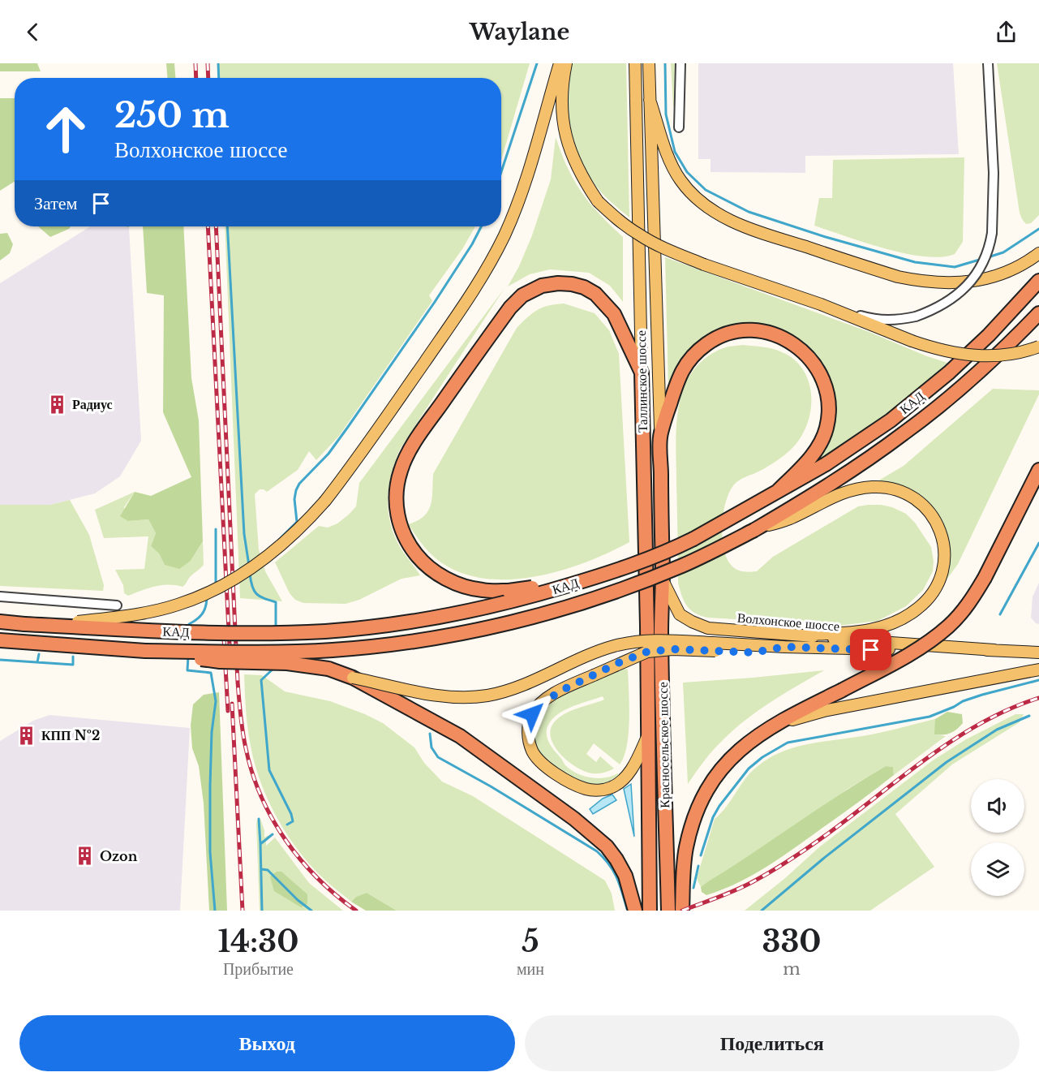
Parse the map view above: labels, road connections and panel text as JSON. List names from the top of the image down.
{
  "streets": {
    "highway": ["Таллинское шоссе", "КАД", "Красносельское шоссе"],
    "main road": ["Волхонское шоссе"]
  },
  "crossings": [
    ["Таллинское шоссе", "Волхонское шоссе"],
    ["Таллинское шоссе", "Красносельское шоссе"],
    ["Волхонское шоссе", "Красносельское шоссе"]
  ],
  "places": {
    "building": ["Радиус", "КПП №2", "Ozon"]
  },
  "page": {
    "header": "Waylane",
    "turn": ["250 m", "Волхонское шоссе"],
    "then": "Затем",
    "eta": [
      "14:30",
      "Прибытие",
      "5",
      "мин",
      "330",
      "m"
    ],
    "buttons": ["Выход", "Поделиться"]
  }
}
